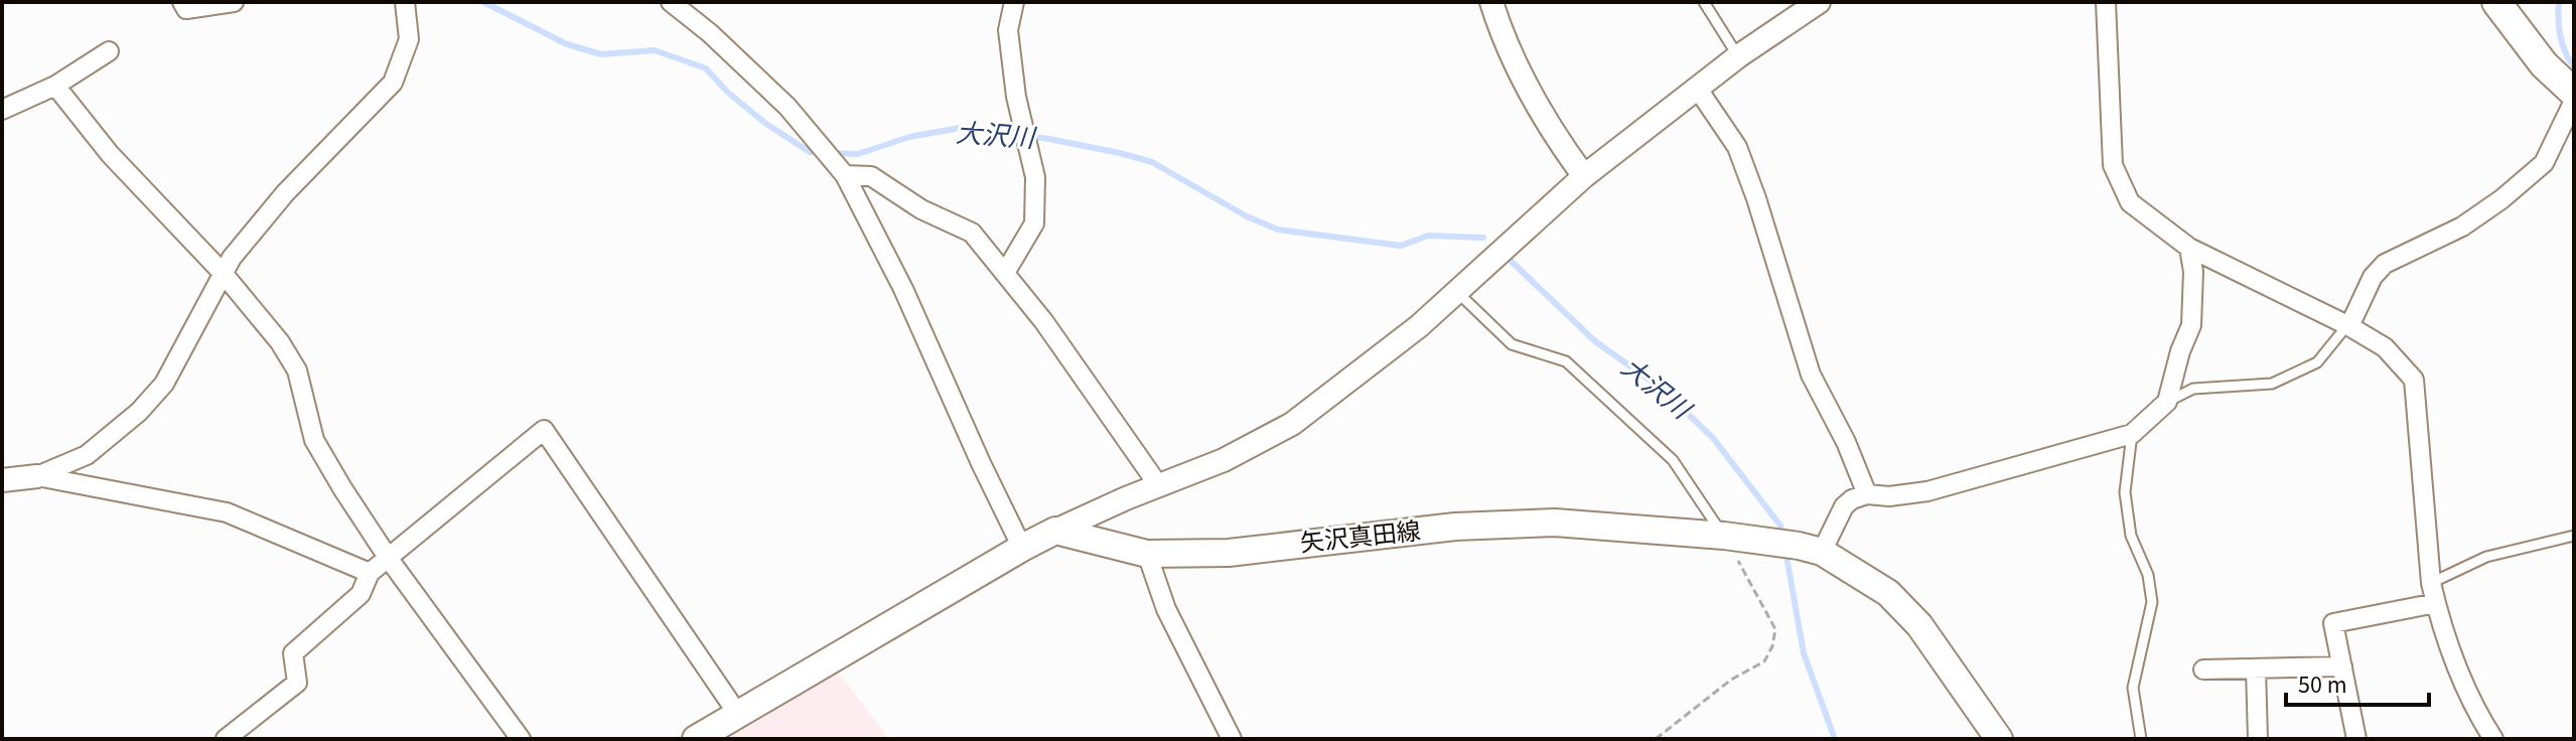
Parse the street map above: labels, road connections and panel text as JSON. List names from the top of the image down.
{
  "streets": {
    "main road": ["矢沢真田線"]
  },
  "water": ["大沢川"],
  "scale_bar": "50 m"
}
